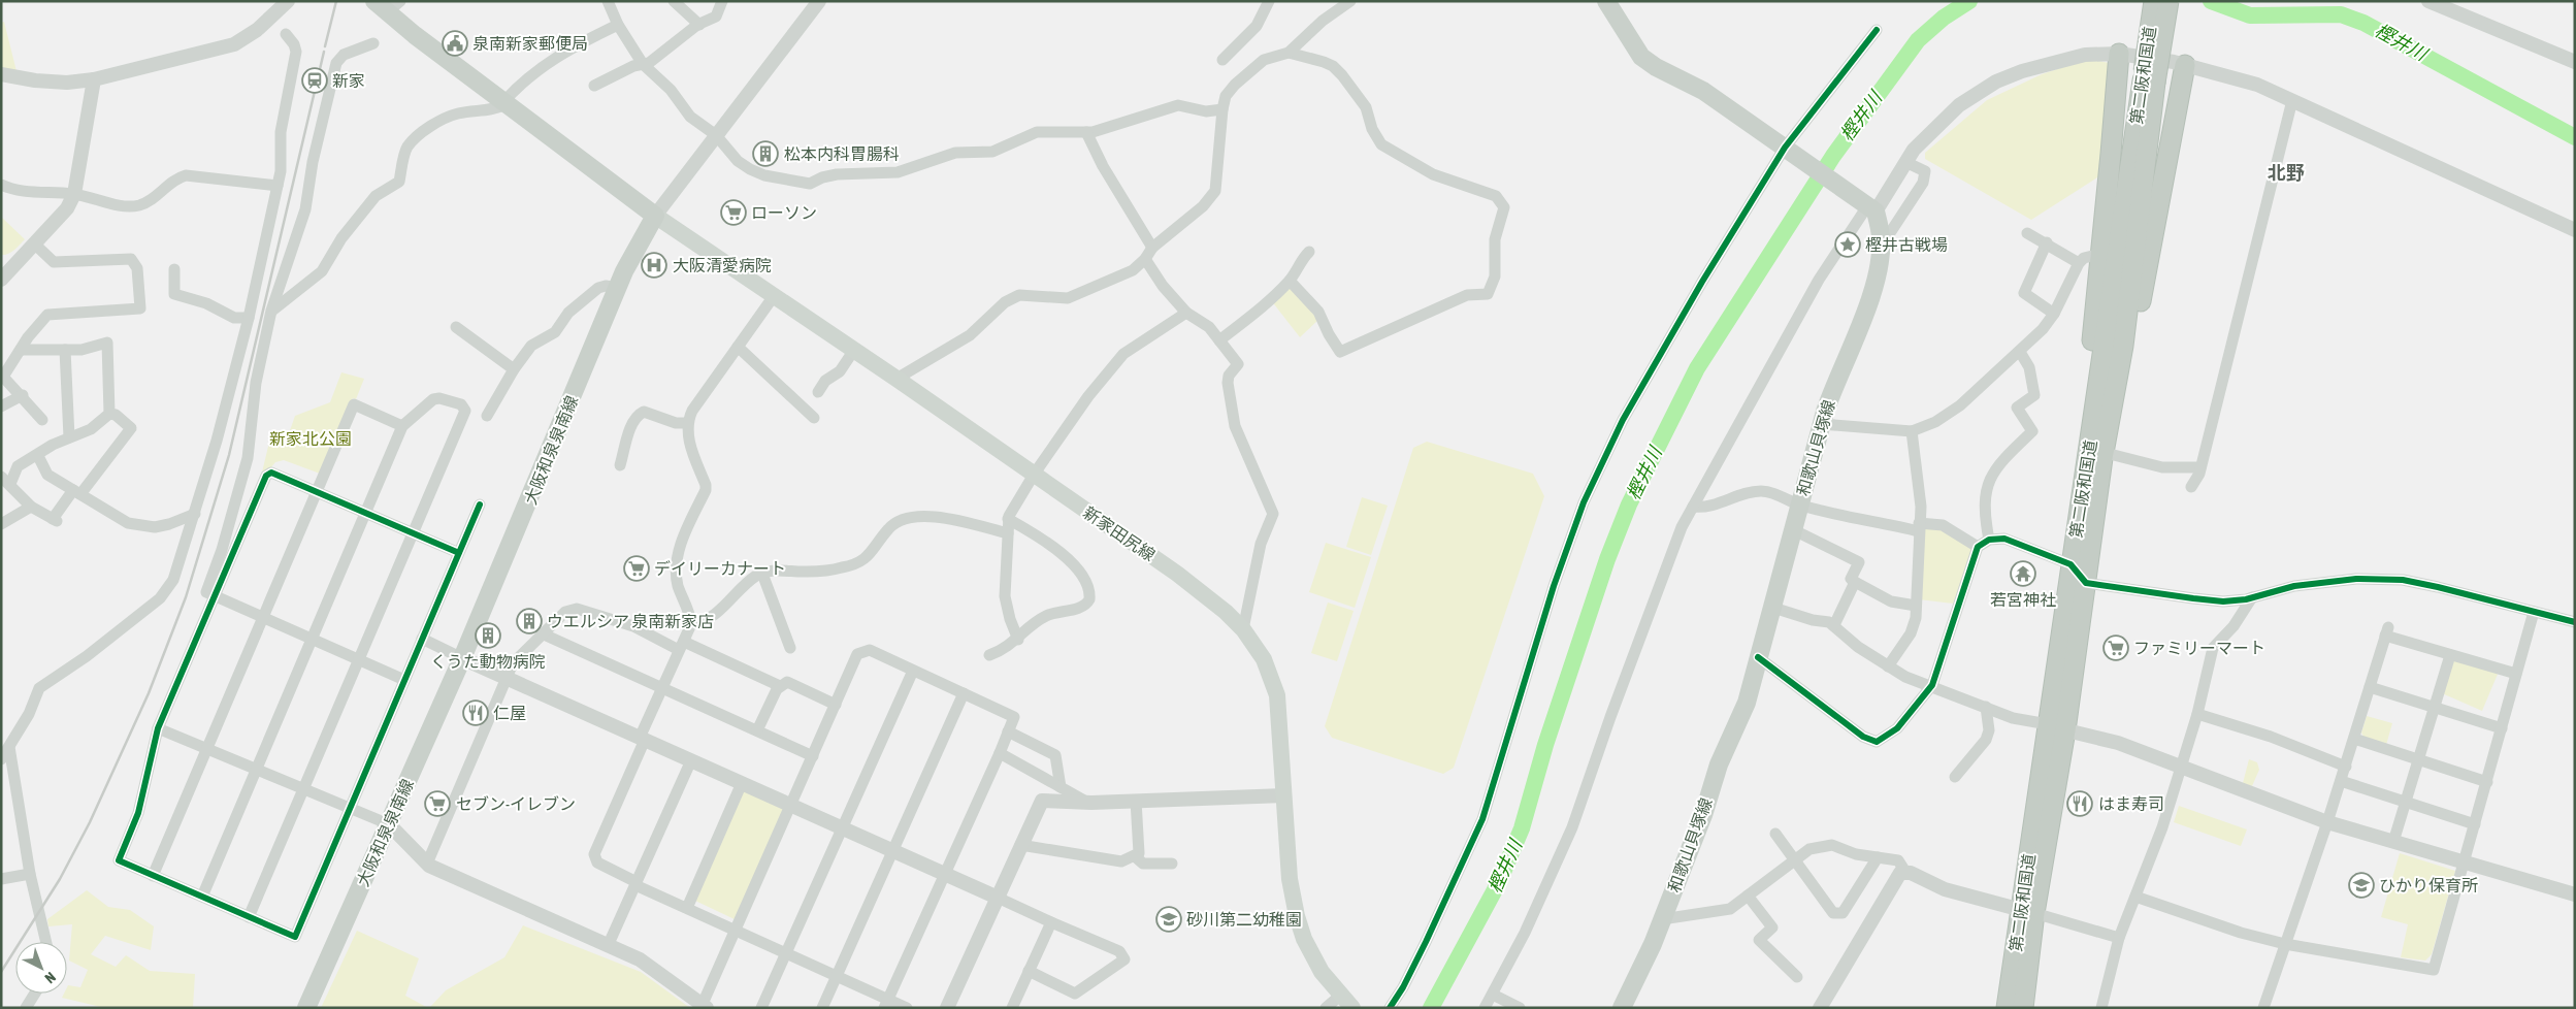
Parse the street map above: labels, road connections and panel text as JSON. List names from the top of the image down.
{
  "streets": {
    "highway": ["第二阪和国道"],
    "main road": ["和歌山貝塚線", "大阪和泉泉南線", "新家田尻線"]
  },
  "crossings": [
    ["大阪和泉泉南線", "新家田尻線"]
  ],
  "districts": ["北野"],
  "water": ["樫井川"],
  "parks": ["新家北公園"],
  "places": {
    "public building": ["泉南新家郵便局"],
    "station": ["新家"],
    "building": ["松本内科胃腸科", "ウエルシア 泉南新家店", "くうた動物病院"],
    "supermarket": [
      "ローソン",
      "デイリーカナート",
      "ファミリーマート",
      "セブン-イレブン"
    ],
    "place": ["樫井古戦場"],
    "hospital": ["大阪清愛病院"],
    "temple": ["若宮神社"],
    "restaurant": ["仁屋", "はま寿司"],
    "school or university": ["ひかり保育所", "砂川第二幼稚園"]
  },
  "north": "bottom right"
}
